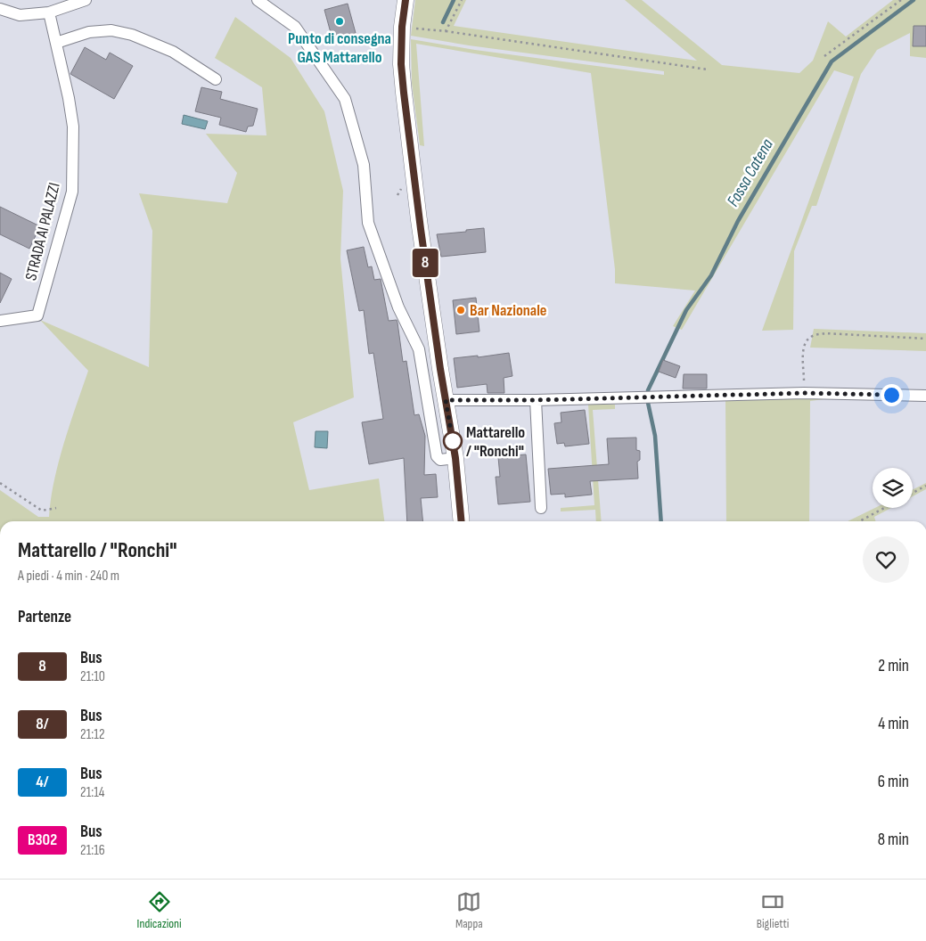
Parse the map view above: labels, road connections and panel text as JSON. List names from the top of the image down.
{
  "streets": {
    "street": ["STRADA AI PALAZZI"]
  },
  "water": ["Fossa Catena"],
  "places": ["Punto di consegna GAS Mattarello", "Bar Nazionale", "Mattarello / \"Ronchi\""],
  "lines": ["bus line 8"],
  "page": {
    "on_map": "8",
    "heading": [
      ["Mattarello / \"Ronchi\"", "A piedi · 4 min · 240 m"],
      "Partenze"
    ],
    "list": [
      {
        "mark": "8",
        "name": "Bus",
        "note": "21:10",
        "value": "2 min"
      },
      {
        "mark": "8/",
        "name": "Bus",
        "note": "21:12",
        "value": "4 min"
      },
      {
        "mark": "4/",
        "name": "Bus",
        "note": "21:14",
        "value": "6 min"
      },
      {
        "mark": "B302",
        "name": "Bus",
        "note": "21:16",
        "value": "8 min"
      }
    ],
    "tabs": ["Indicazioni", "Mappa", "Biglietti"]
  }
}
